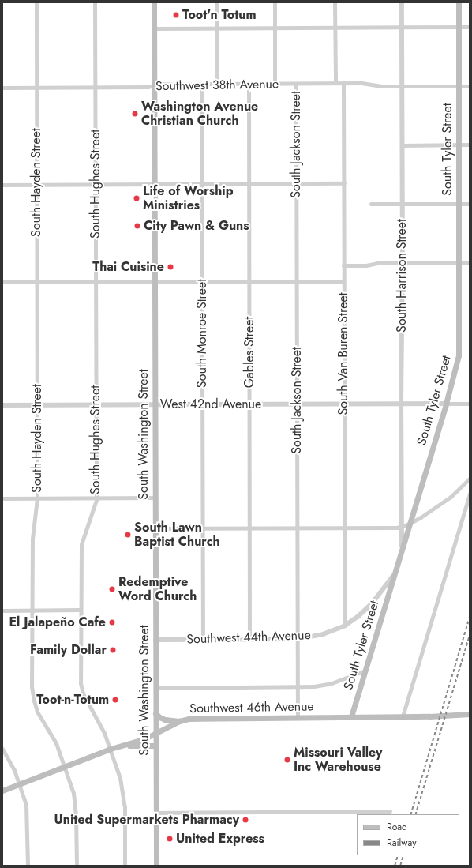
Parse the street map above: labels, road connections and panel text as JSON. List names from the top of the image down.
{
  "streets": {
    "main road": ["South Tyler Street", "South Washington Street", "Southwest 46th Avenue"],
    "street": [
      "Southwest 38th Avenue",
      "South Jackson Street",
      "South Hayden Street",
      "South Hughes Street",
      "South Harrison Street",
      "South Monroe Street",
      "Gables Street",
      "South Van Buren Street",
      "West 42nd Avenue",
      "Southwest 44th Avenue"
    ]
  },
  "crossings": [
    ["Southwest 38th Avenue", "South Jackson Street"],
    ["Southwest 38th Avenue", "South Tyler Street"],
    ["Southwest 38th Avenue", "South Hayden Street"],
    ["Southwest 38th Avenue", "South Hughes Street"],
    ["Southwest 38th Avenue", "South Harrison Street"],
    ["Southwest 38th Avenue", "South Monroe Street"],
    ["Southwest 38th Avenue", "Gables Street"],
    ["Southwest 38th Avenue", "South Van Buren Street"],
    ["Southwest 38th Avenue", "South Washington Street"],
    ["South Jackson Street", "West 42nd Avenue"],
    ["South Jackson Street", "Southwest 44th Avenue"],
    ["South Jackson Street", "Southwest 46th Avenue"],
    ["South Tyler Street", "South Harrison Street"],
    ["South Tyler Street", "West 42nd Avenue"],
    ["South Tyler Street", "Southwest 44th Avenue"],
    ["South Tyler Street", "Southwest 46th Avenue"],
    ["South Hayden Street", "West 42nd Avenue"],
    ["South Hayden Street", "Southwest 46th Avenue"],
    ["South Hughes Street", "West 42nd Avenue"],
    ["South Hughes Street", "Southwest 46th Avenue"],
    ["South Harrison Street", "West 42nd Avenue"],
    ["South Monroe Street", "West 42nd Avenue"],
    ["South Monroe Street", "Southwest 44th Avenue"],
    ["Gables Street", "West 42nd Avenue"],
    ["Gables Street", "Southwest 44th Avenue"],
    ["South Van Buren Street", "West 42nd Avenue"],
    ["South Van Buren Street", "Southwest 44th Avenue"],
    ["West 42nd Avenue", "South Washington Street"],
    ["South Washington Street", "Southwest 44th Avenue"],
    ["South Washington Street", "Southwest 46th Avenue"]
  ],
  "places": [
    "Toot'n Totum",
    "Washington Avenue Christian Church",
    "Life of Worship Ministries",
    "City Pawn & Guns",
    "Thai Cuisine",
    "South Lawn Baptist Church",
    "Redemptive Word Church",
    "El Jalapeño Cafe",
    "Family Dollar",
    "Toot-n-Totum",
    "Missouri Valley Inc Warehouse",
    "United Supermarkets Pharmacy",
    "United Express"
  ],
  "legend": ["Road", "Railway"]
}
